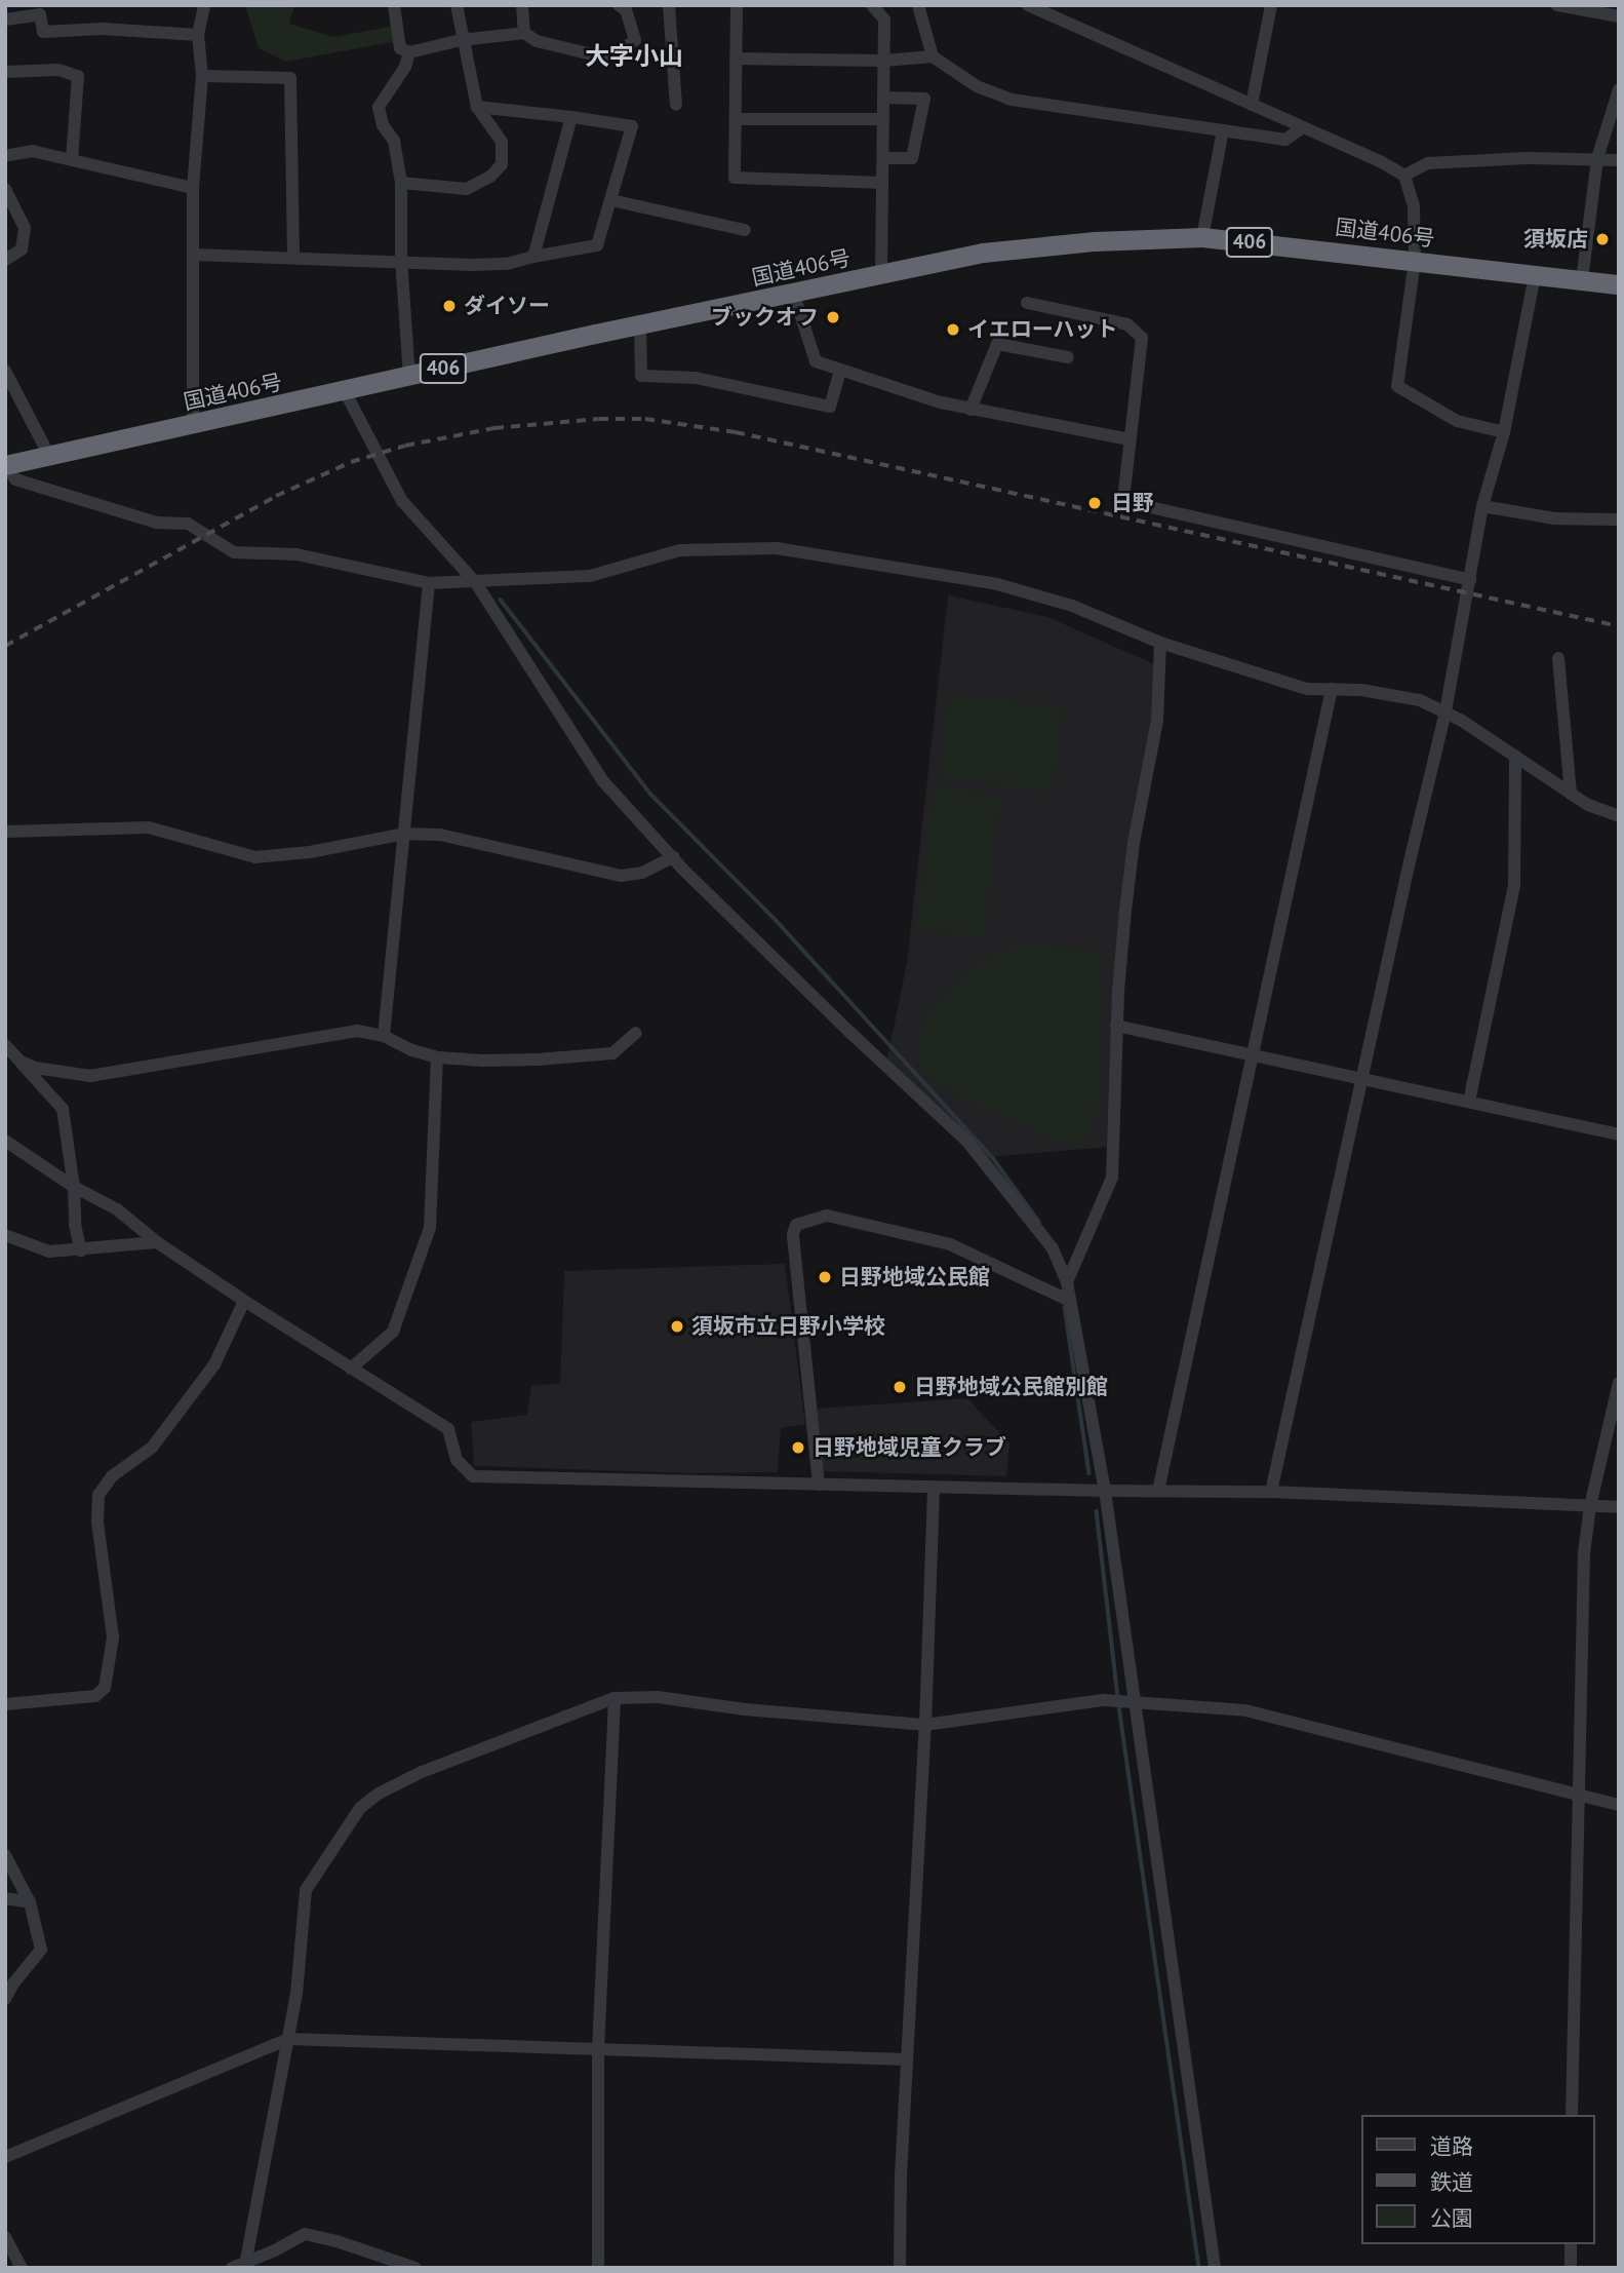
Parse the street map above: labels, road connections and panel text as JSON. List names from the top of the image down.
{
  "streets": {
    "highway": ["国道406号", "406"]
  },
  "districts": ["大字小山"],
  "places": [
    "須坂店",
    "ダイソー",
    "ブックオフ",
    "イエローハット",
    "日野",
    "日野地域公民館",
    "須坂市立日野小学校",
    "日野地域公民館別館",
    "日野地域児童クラブ"
  ],
  "legend": ["道路", "鉄道", "公園"]
}
